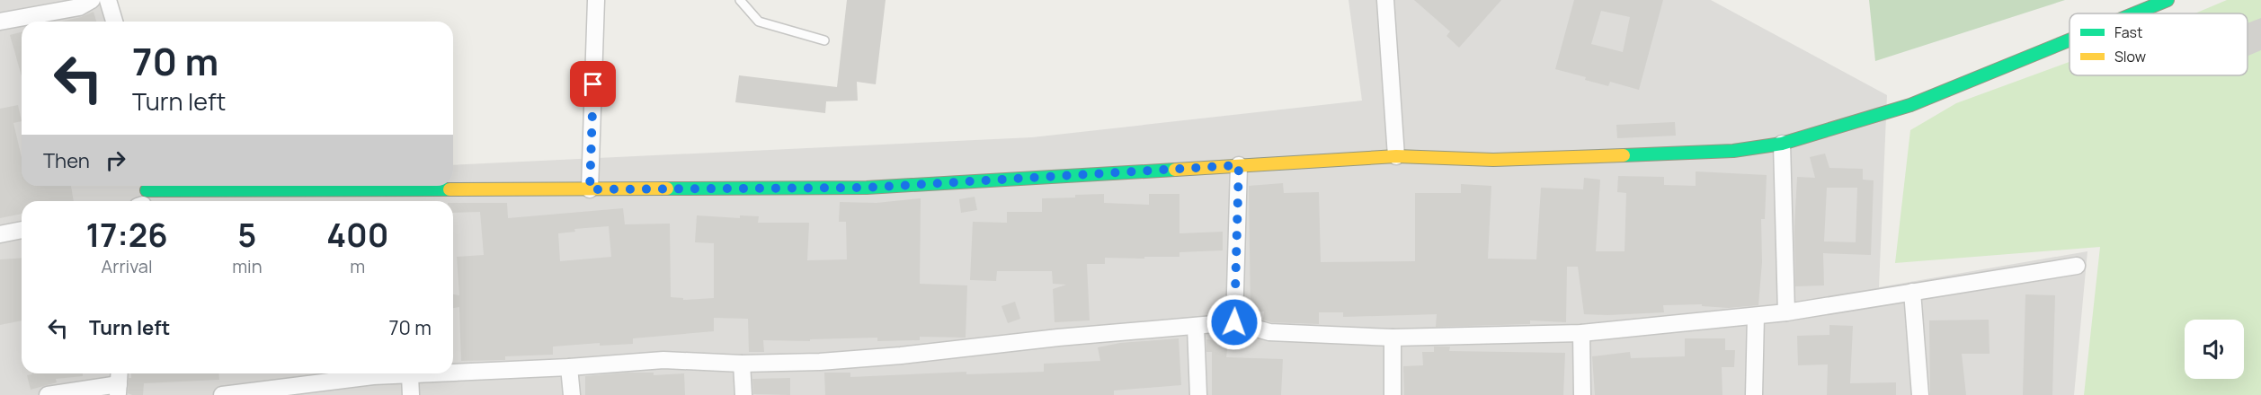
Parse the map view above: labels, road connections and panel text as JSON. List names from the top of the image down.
{
  "legend": ["Fast", "Slow"],
  "page": {
    "turn": ["70 m", "Turn left"],
    "then": "Then",
    "eta": [
      "17:26",
      "Arrival",
      "5",
      "min",
      "400",
      "m"
    ],
    "list": [
      {
        "name": "Turn left",
        "value": "70 m"
      }
    ]
  }
}
